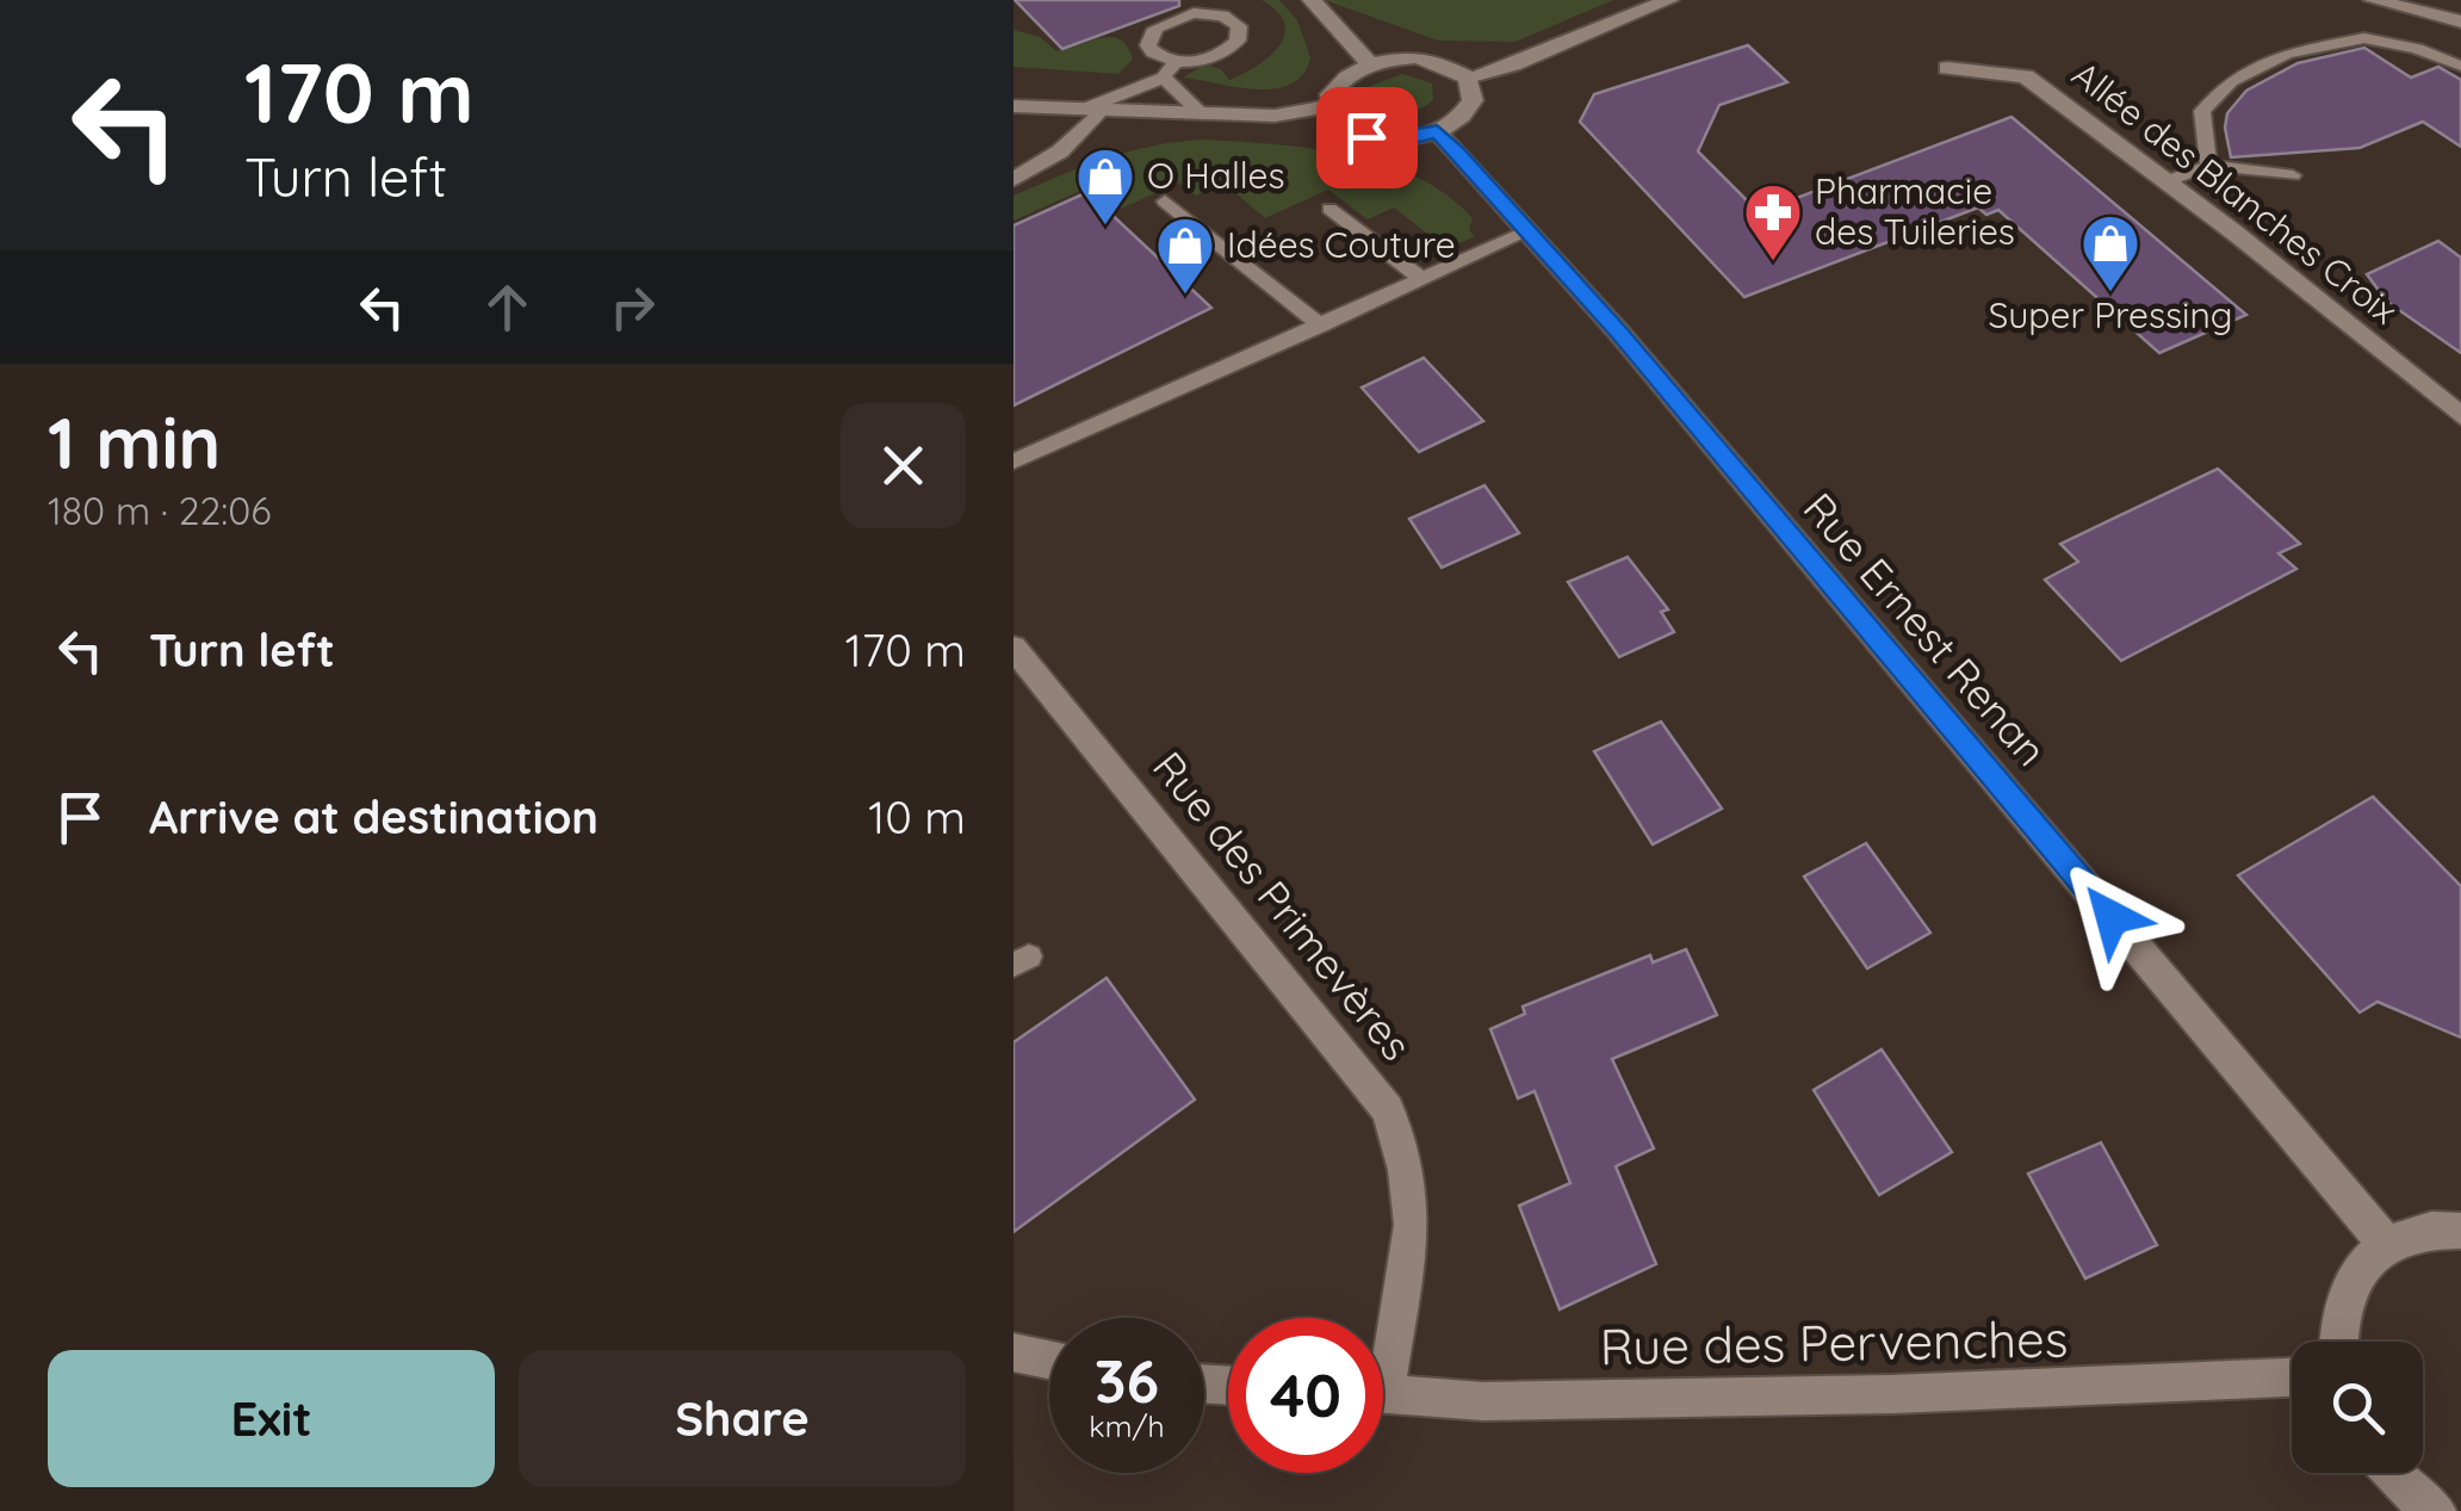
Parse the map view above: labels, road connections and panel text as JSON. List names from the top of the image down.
{
  "streets": {
    "street": [
      "Allée des Blanches Croix",
      "Rue Ernest Renan",
      "Rue des Primevères",
      "Rue des Pervenches"
    ]
  },
  "places": {
    "shop": ["O Halles", "Super Pressing", "Idées Couture"],
    "pharmacy": ["Pharmacie des Tuileries"]
  },
  "page": {
    "turn": ["170 m", "Turn left"],
    "heading": ["1 min", "180 m · 22:06"],
    "list": [
      {
        "name": "Turn left",
        "value": "170 m"
      },
      {
        "name": "Arrive at destination",
        "value": "10 m"
      }
    ],
    "speed": "36 km/h",
    "limit": "40",
    "buttons": ["Exit", "Share"]
  }
}
